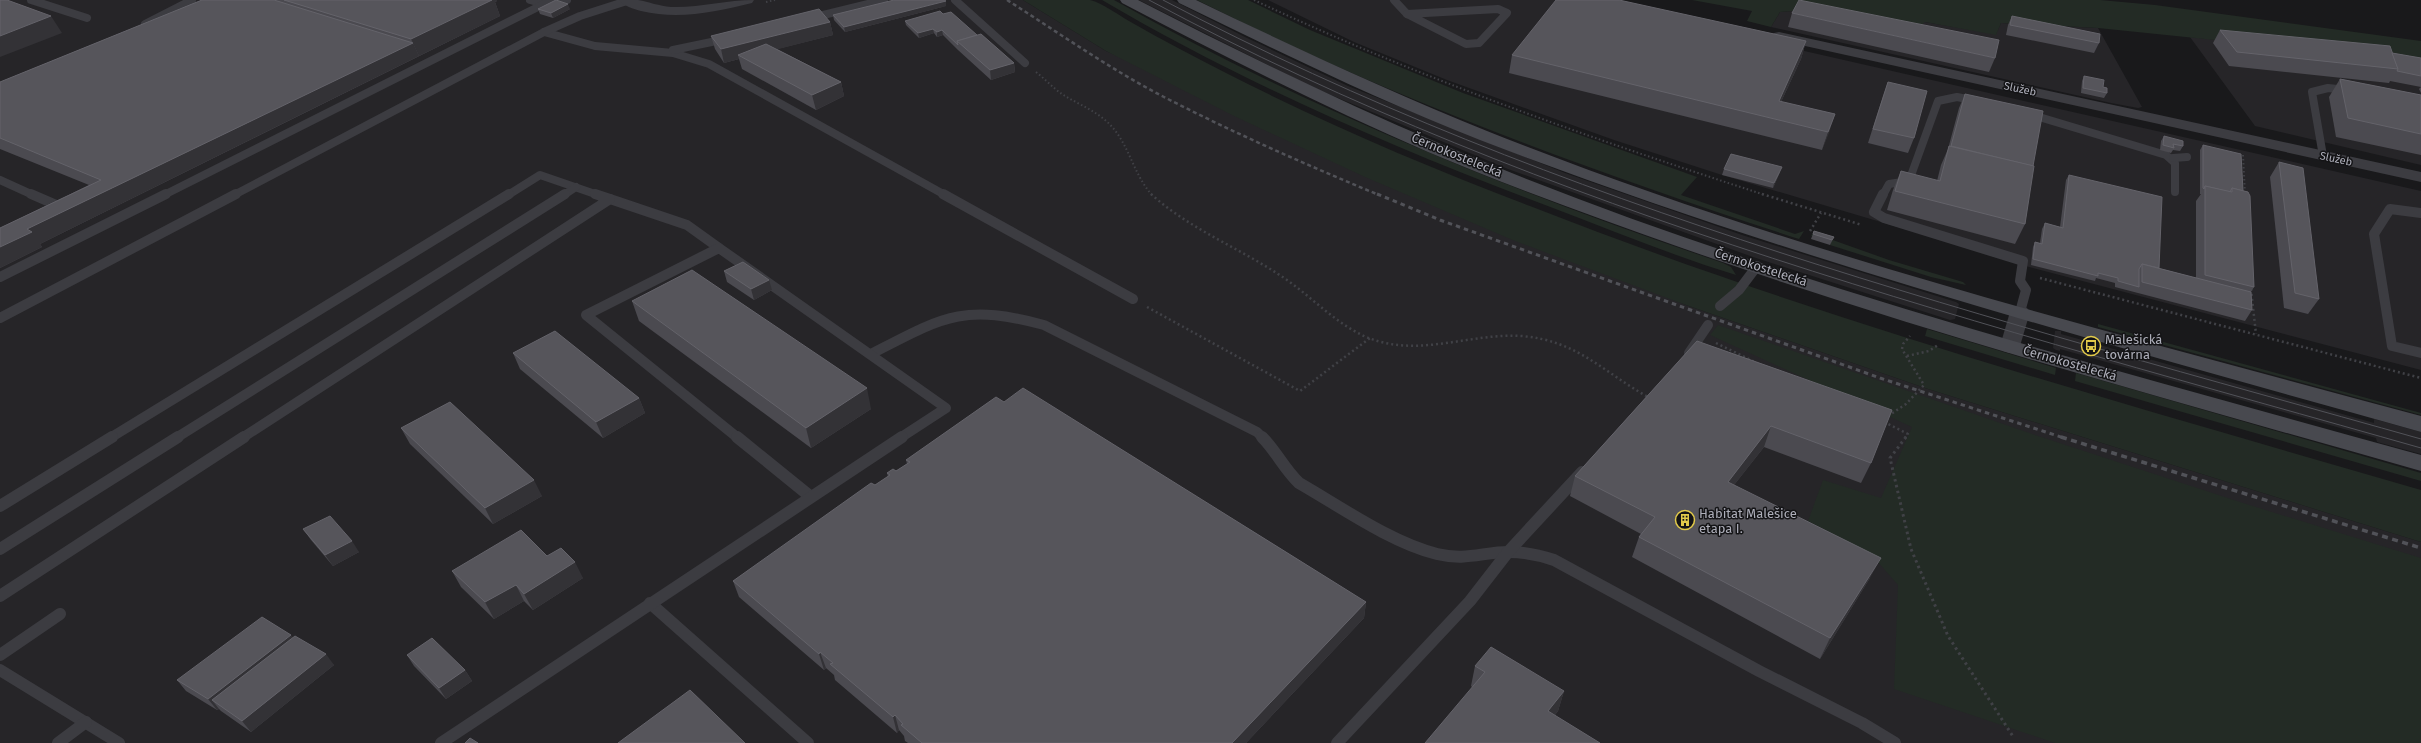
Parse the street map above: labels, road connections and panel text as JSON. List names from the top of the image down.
{
  "streets": {
    "main road": ["Černokostelecká"],
    "street": ["Služeb"]
  },
  "places": {
    "bus stop": ["Malešická továrna"],
    "building": ["Habitat Malešice etapa I."]
  }
}
